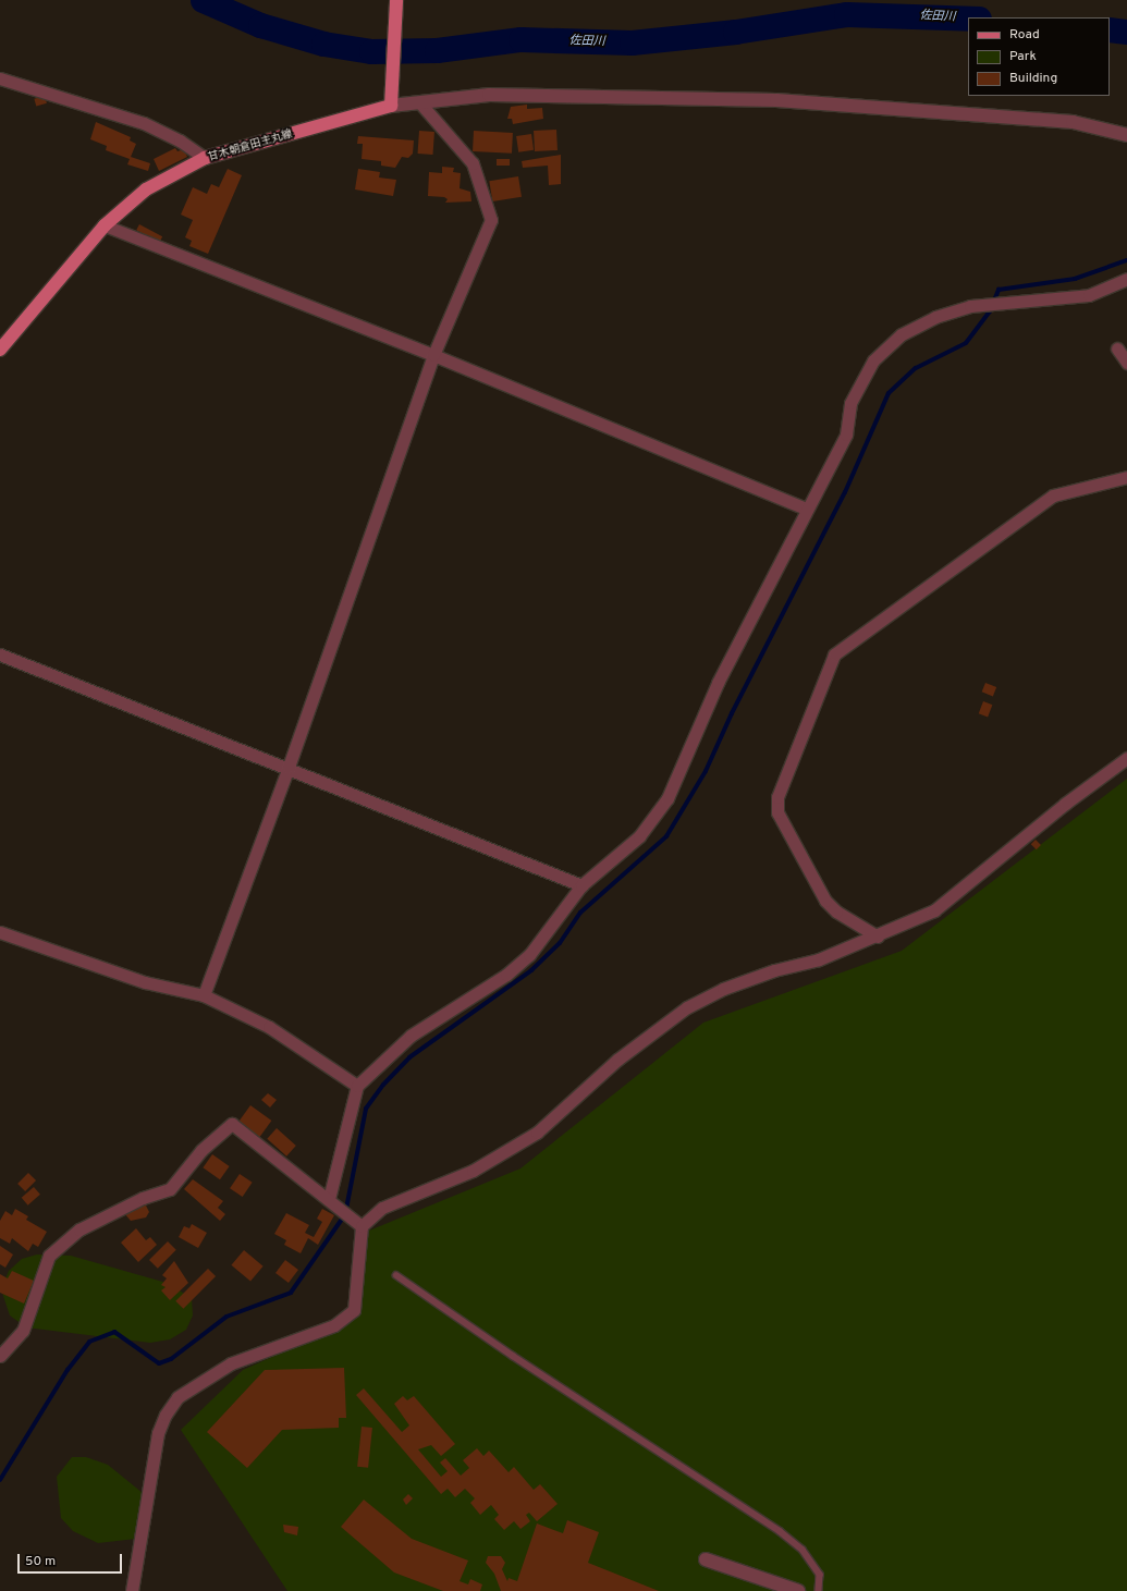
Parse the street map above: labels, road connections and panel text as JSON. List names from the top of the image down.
{
  "streets": {
    "main road": ["甘木朝倉田主丸線"]
  },
  "water": ["佐田川"],
  "legend": ["Road", "Park", "Building"],
  "scale_bar": "50 m"
}
